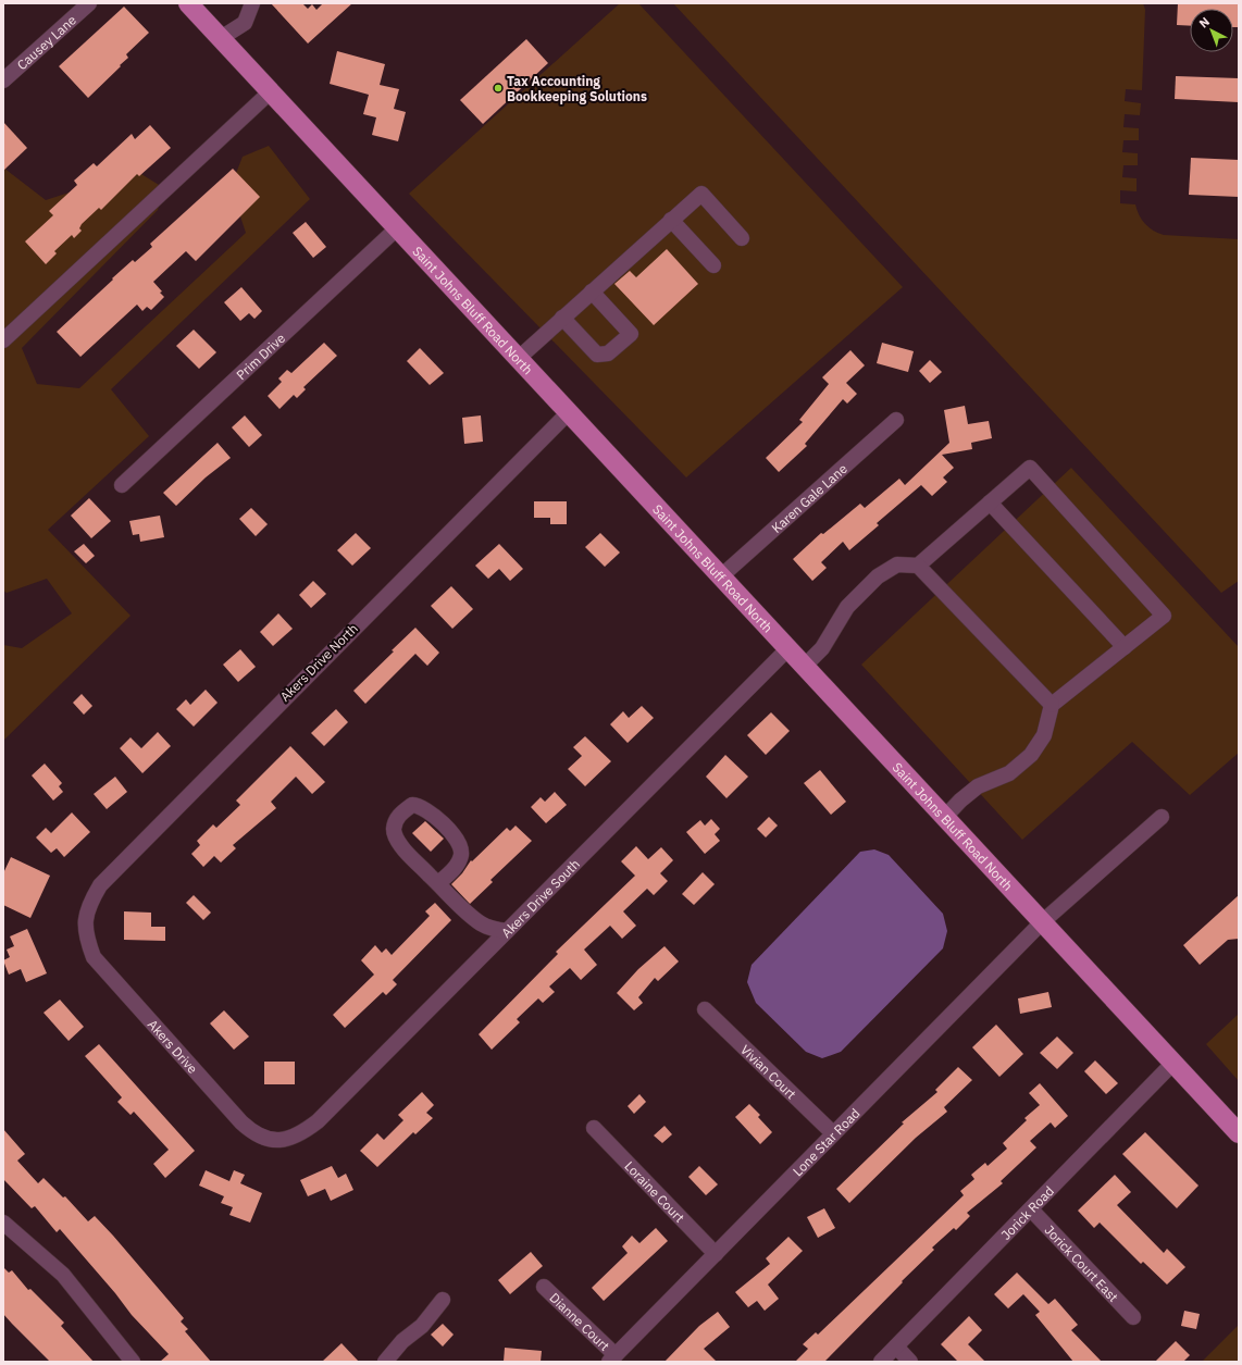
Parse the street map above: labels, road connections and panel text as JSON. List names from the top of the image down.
{
  "streets": {
    "main road": ["Saint Johns Bluff Road North"],
    "street": [
      "Causey Lane",
      "Prim Drive",
      "Karen Gale Lane",
      "Akers Drive North",
      "Akers Drive South",
      "Akers Drive",
      "Vivian Court",
      "Lone Star Road",
      "Loraine Court",
      "Jorick Road",
      "Jorick Court East",
      "Dianne Court"
    ]
  },
  "crossings": [
    ["Saint Johns Bluff Road North", "Prim Drive"],
    ["Saint Johns Bluff Road North", "Karen Gale Lane"],
    ["Saint Johns Bluff Road North", "Akers Drive North"],
    ["Saint Johns Bluff Road North", "Akers Drive South"],
    ["Saint Johns Bluff Road North", "Lone Star Road"],
    ["Saint Johns Bluff Road North", "Jorick Road"],
    ["Akers Drive North", "Akers Drive"],
    ["Akers Drive South", "Akers Drive"],
    ["Vivian Court", "Lone Star Road"],
    ["Lone Star Road", "Loraine Court"],
    ["Lone Star Road", "Dianne Court"],
    ["Jorick Road", "Jorick Court East"]
  ],
  "places": ["Tax Accounting Bookkeeping Solutions"],
  "north": "top left"
}
